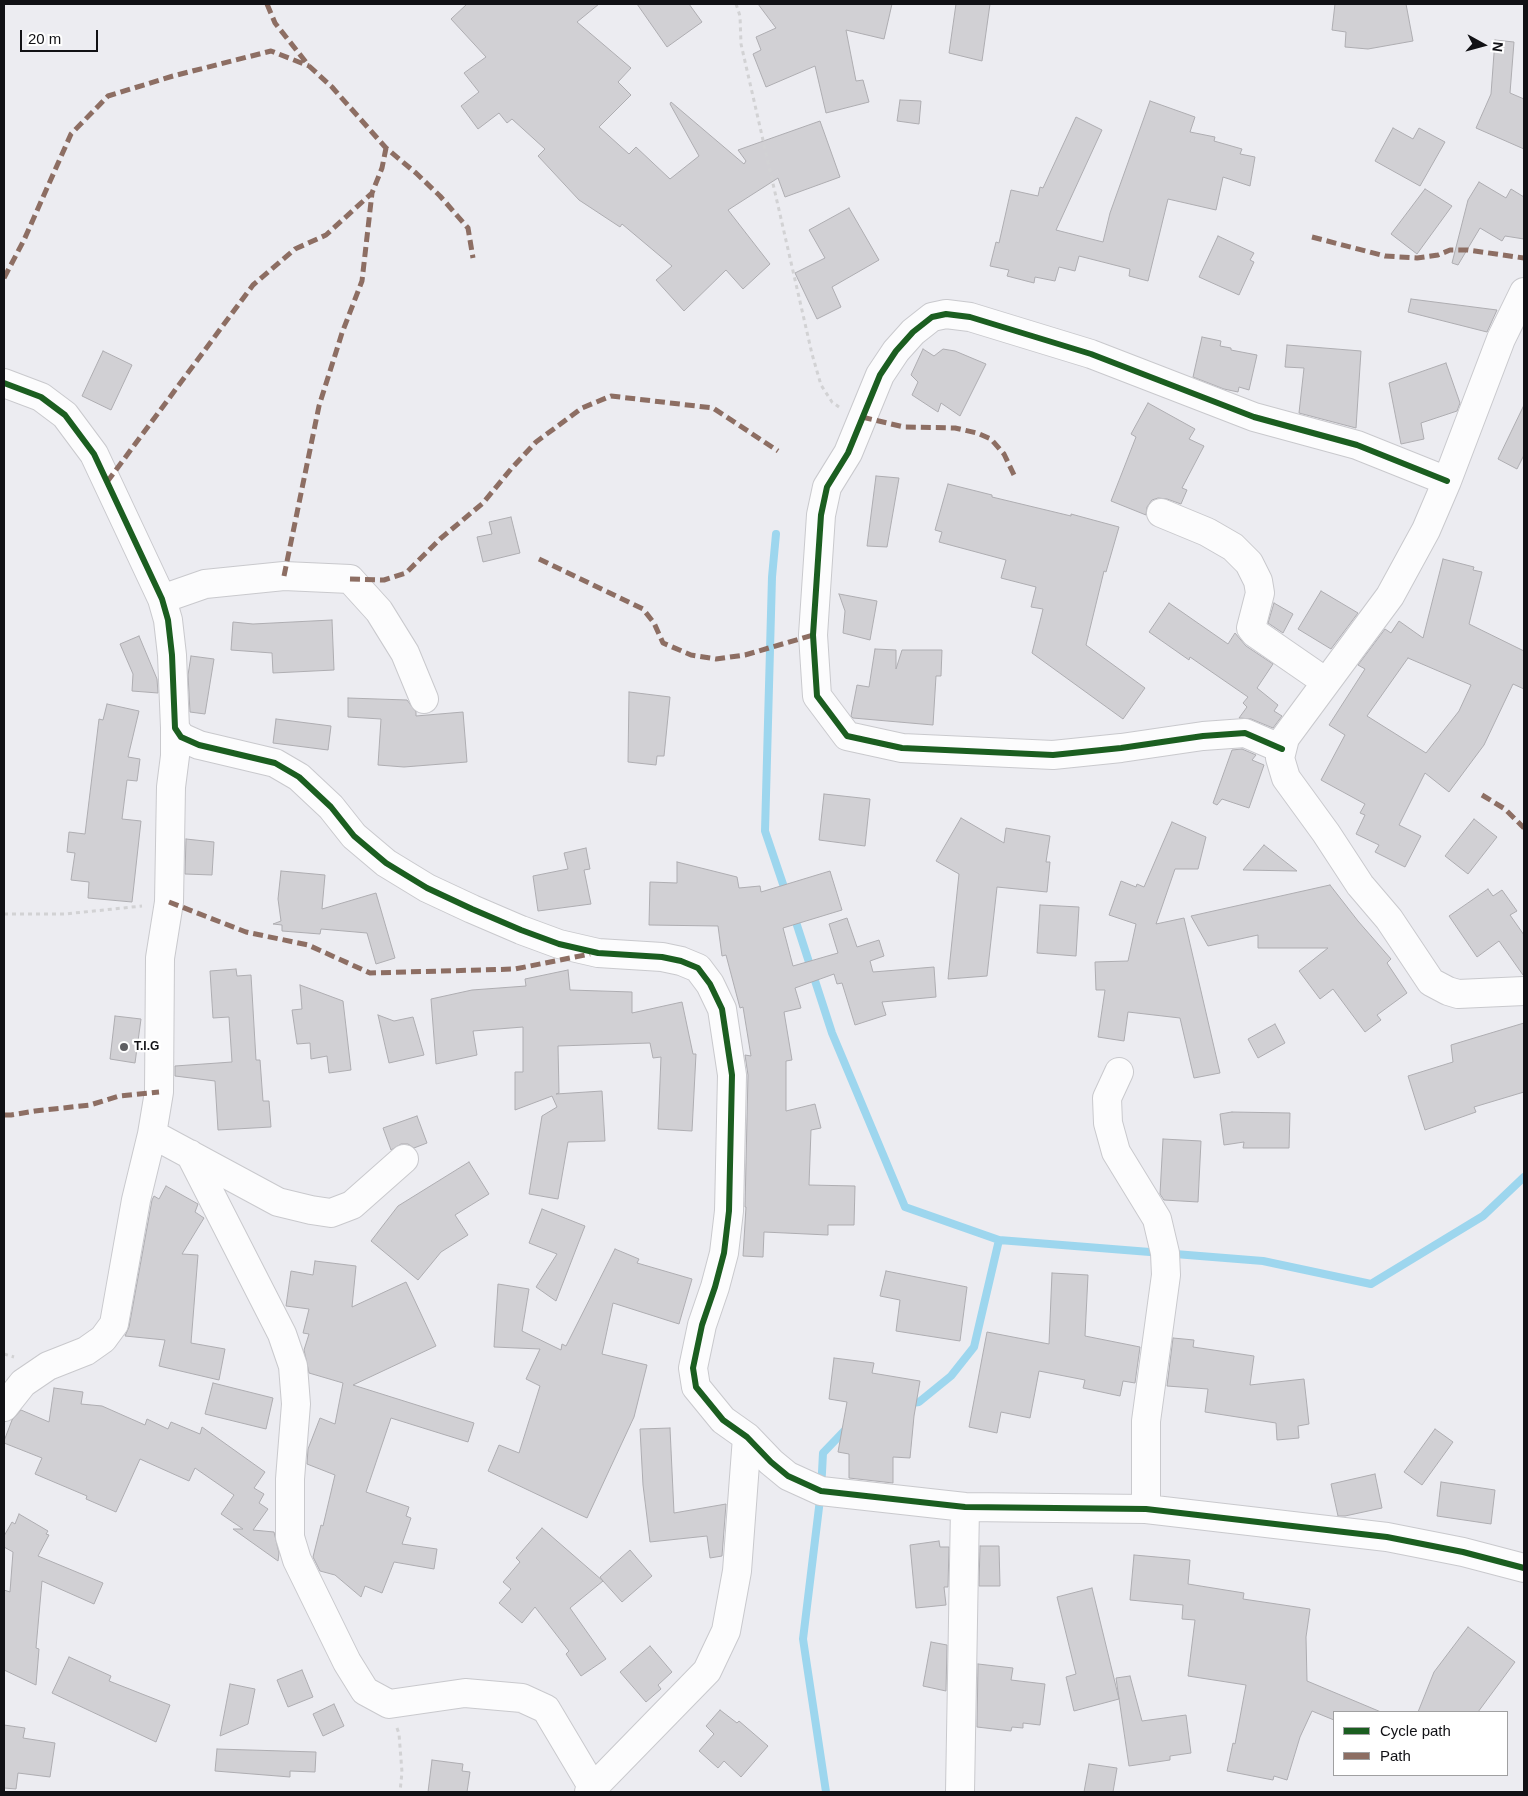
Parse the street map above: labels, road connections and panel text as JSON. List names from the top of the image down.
{
  "places": ["T.I.G"],
  "legend": ["Cycle path", "Path"],
  "scale_bar": "20 m",
  "north": "right"
}
